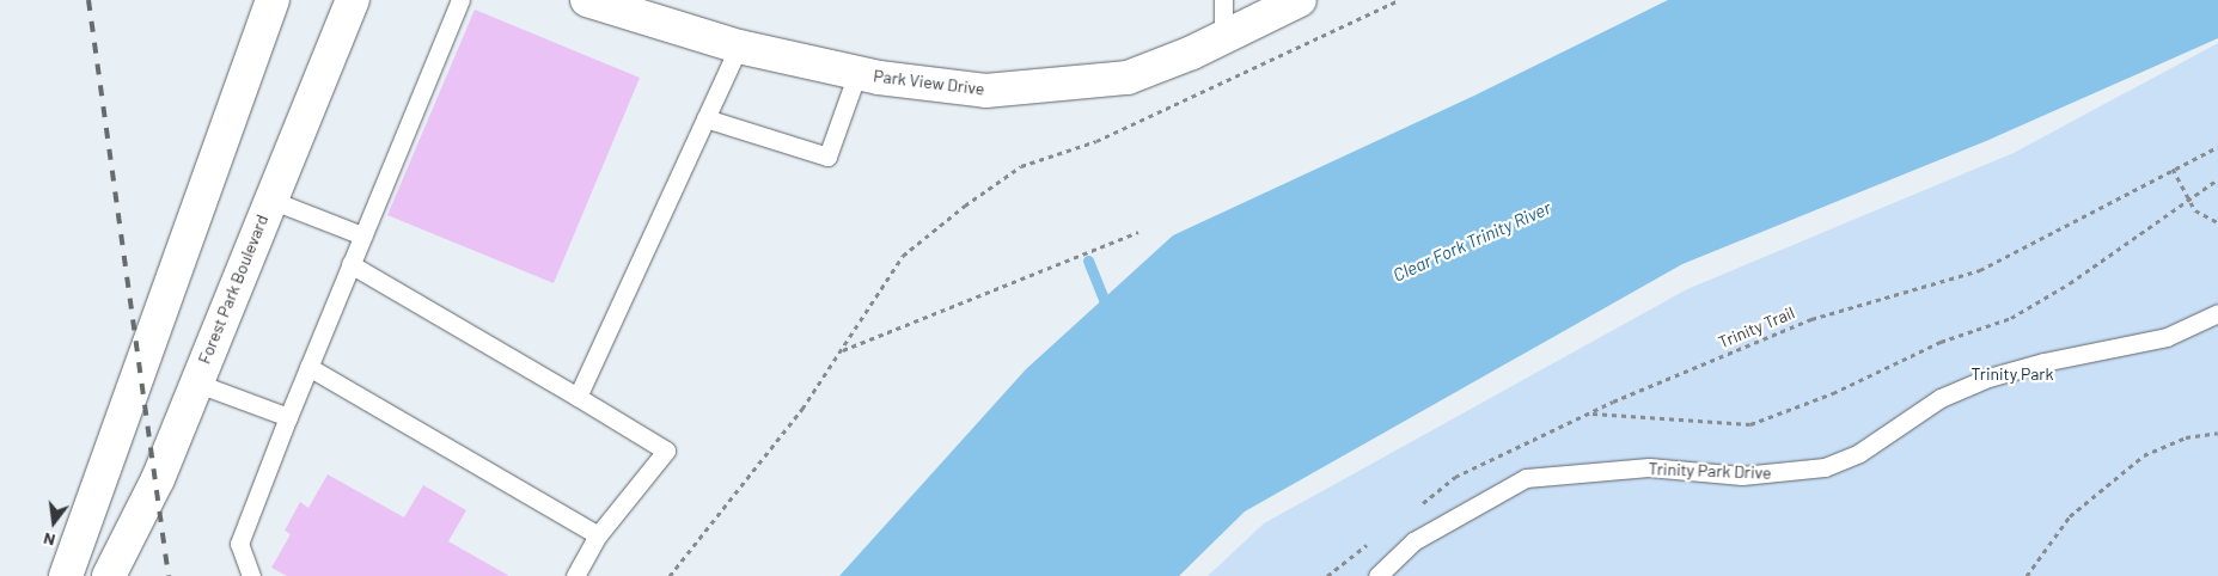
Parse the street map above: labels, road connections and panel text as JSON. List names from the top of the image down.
{
  "streets": {
    "main road": ["Park View Drive", "Forest Park Boulevard"],
    "lane": ["Trinity Park Drive"],
    "path": ["Trinity Trail"]
  },
  "water": ["Clear Fork Trinity River"],
  "parks": ["Trinity Park"],
  "north": "bottom"
}
